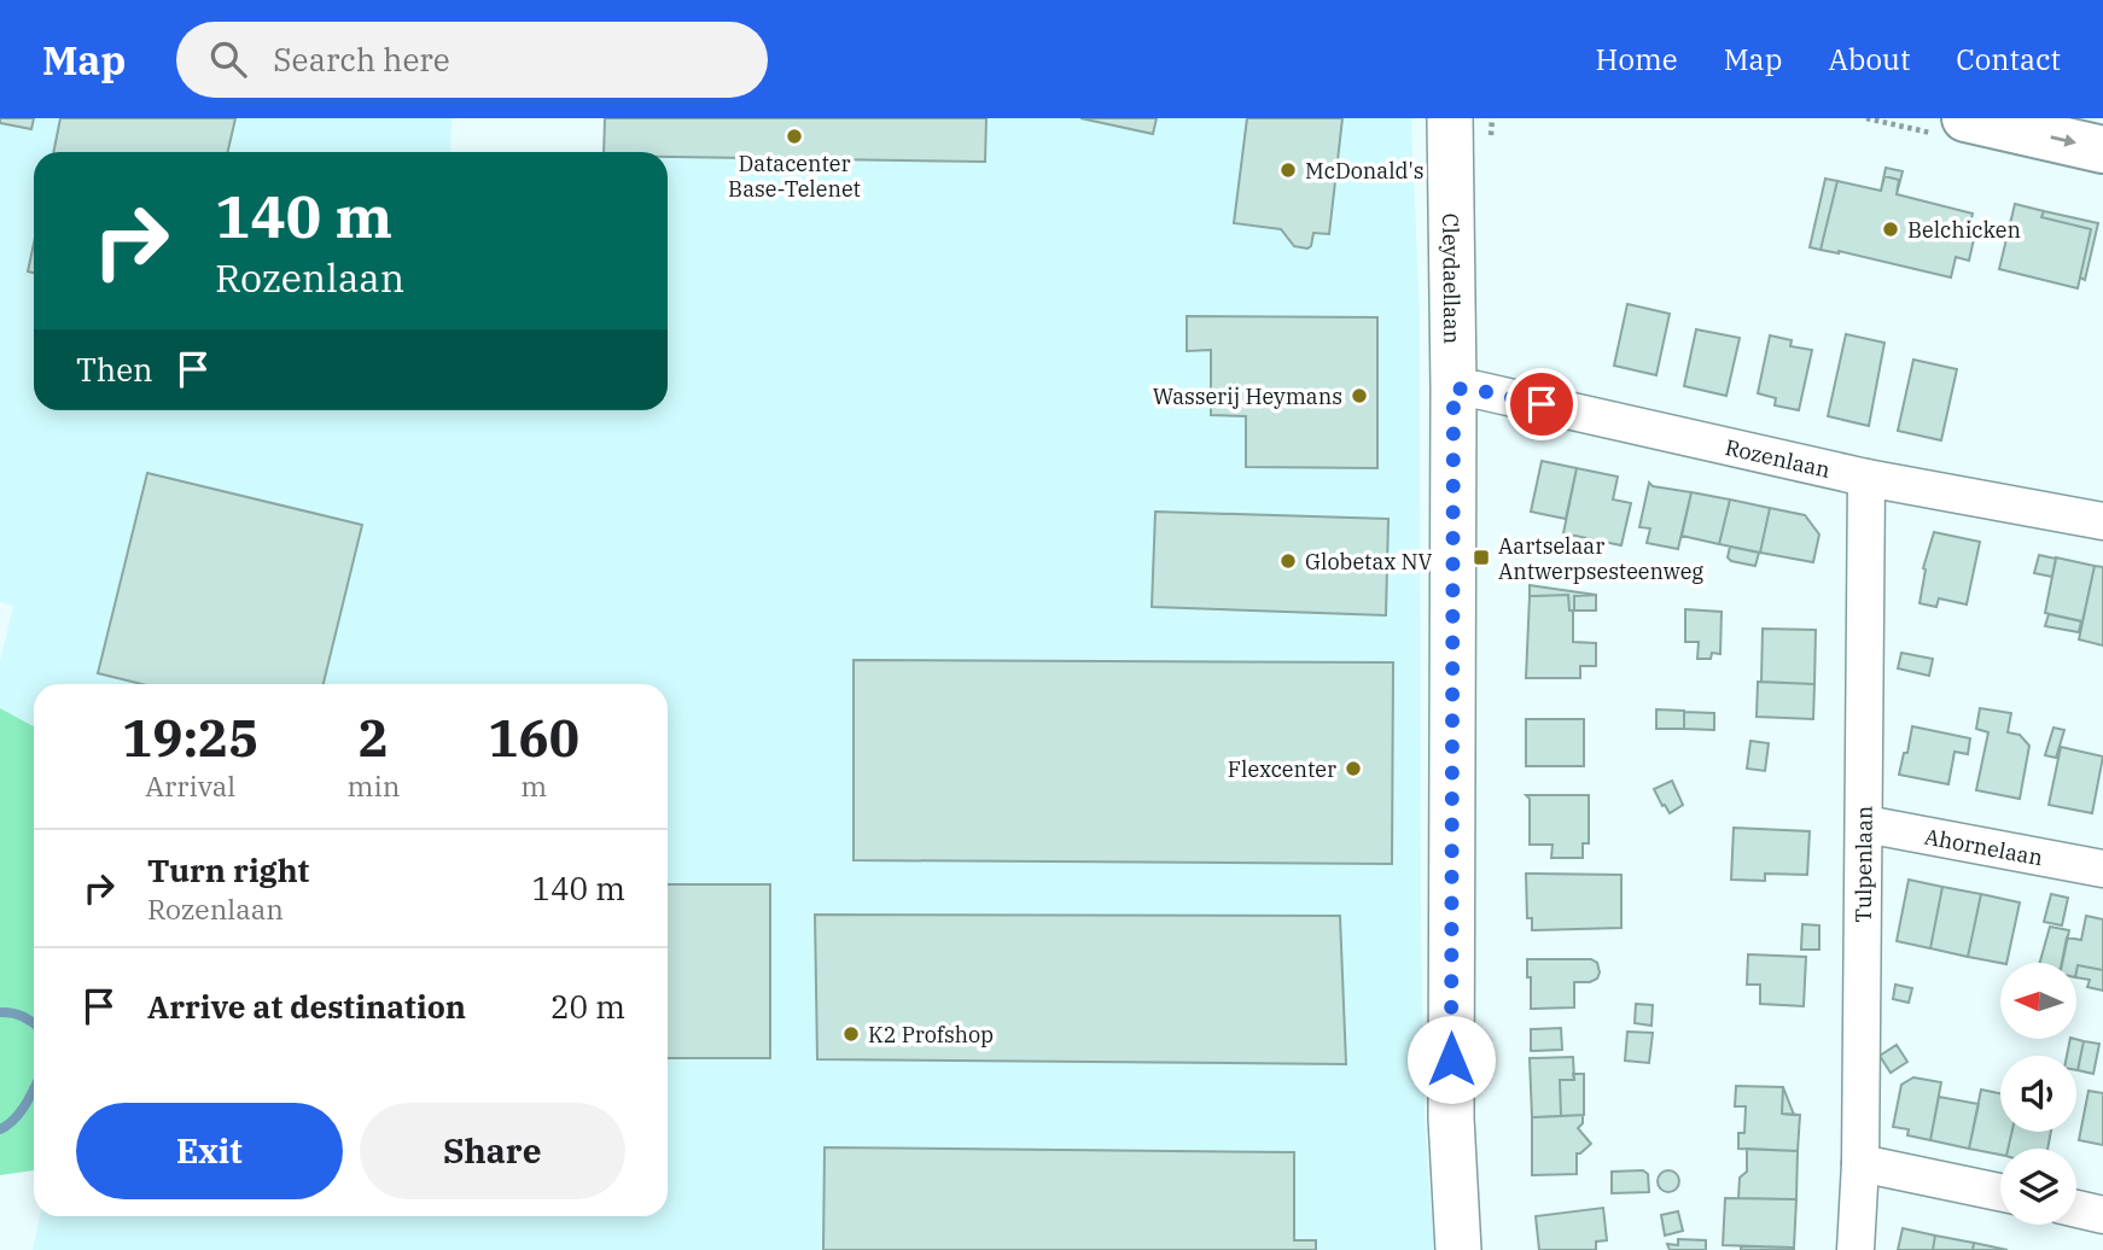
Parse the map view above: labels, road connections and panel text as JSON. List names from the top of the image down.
{
  "streets": {
    "street": [
      "Cleydaellaan",
      "Rozenlaan",
      "Ahornelaan",
      "Tulpenlaan"
    ]
  },
  "crossings": [
    ["Cleydaellaan", "Rozenlaan"],
    ["Rozenlaan", "Tulpenlaan"],
    ["Ahornelaan", "Tulpenlaan"]
  ],
  "places": {
    "other": [
      "Datacenter Base-Telenet",
      "McDonald's",
      "Belchicken",
      "Wasserij Heymans",
      "Globetax NV",
      "Flexcenter",
      "K2 Profshop"
    ],
    "transit": ["Aartselaar Antwerpsesteenweg"]
  },
  "north": "left",
  "page": {
    "header": "Map",
    "search": "Search here",
    "nav": [
      "Home",
      "Map",
      "About",
      "Contact"
    ],
    "turn": ["140 m", "Rozenlaan"],
    "then": "Then",
    "eta": [
      "19:25",
      "Arrival",
      "2",
      "min",
      "160",
      "m"
    ],
    "list": [
      {
        "name": "Turn right",
        "note": "Rozenlaan",
        "value": "140 m"
      },
      {
        "name": "Arrive at destination",
        "value": "20 m"
      }
    ],
    "buttons": ["Exit", "Share"]
  }
}
